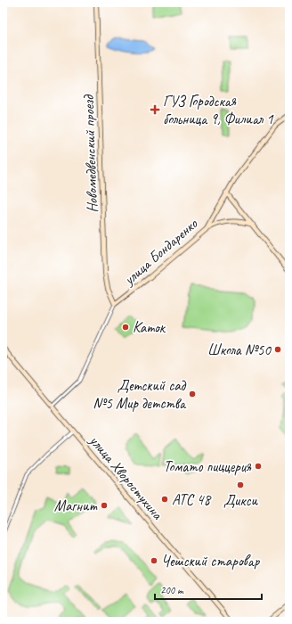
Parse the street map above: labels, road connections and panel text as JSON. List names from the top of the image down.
{
  "streets": {
    "street": ["Новомедвенский проезд", "улица Бондаренко", "улица Хворостухина"]
  },
  "crossings": [
    ["Новомедвенский проезд", "улица Бондаренко"],
    ["улица Бондаренко", "улица Хворостухина"]
  ],
  "places": {
    "health": ["ГУЗ Городская больница 9, Филиал 1"],
    "other": [
      "Каток",
      "Школа №50",
      "Детский сад №5 Мир детства",
      "Томато пиццерия",
      "Дикси",
      "АТС 48",
      "Магнит",
      "Чешский старовар"
    ]
  },
  "scale_bar": "200 m"
}
